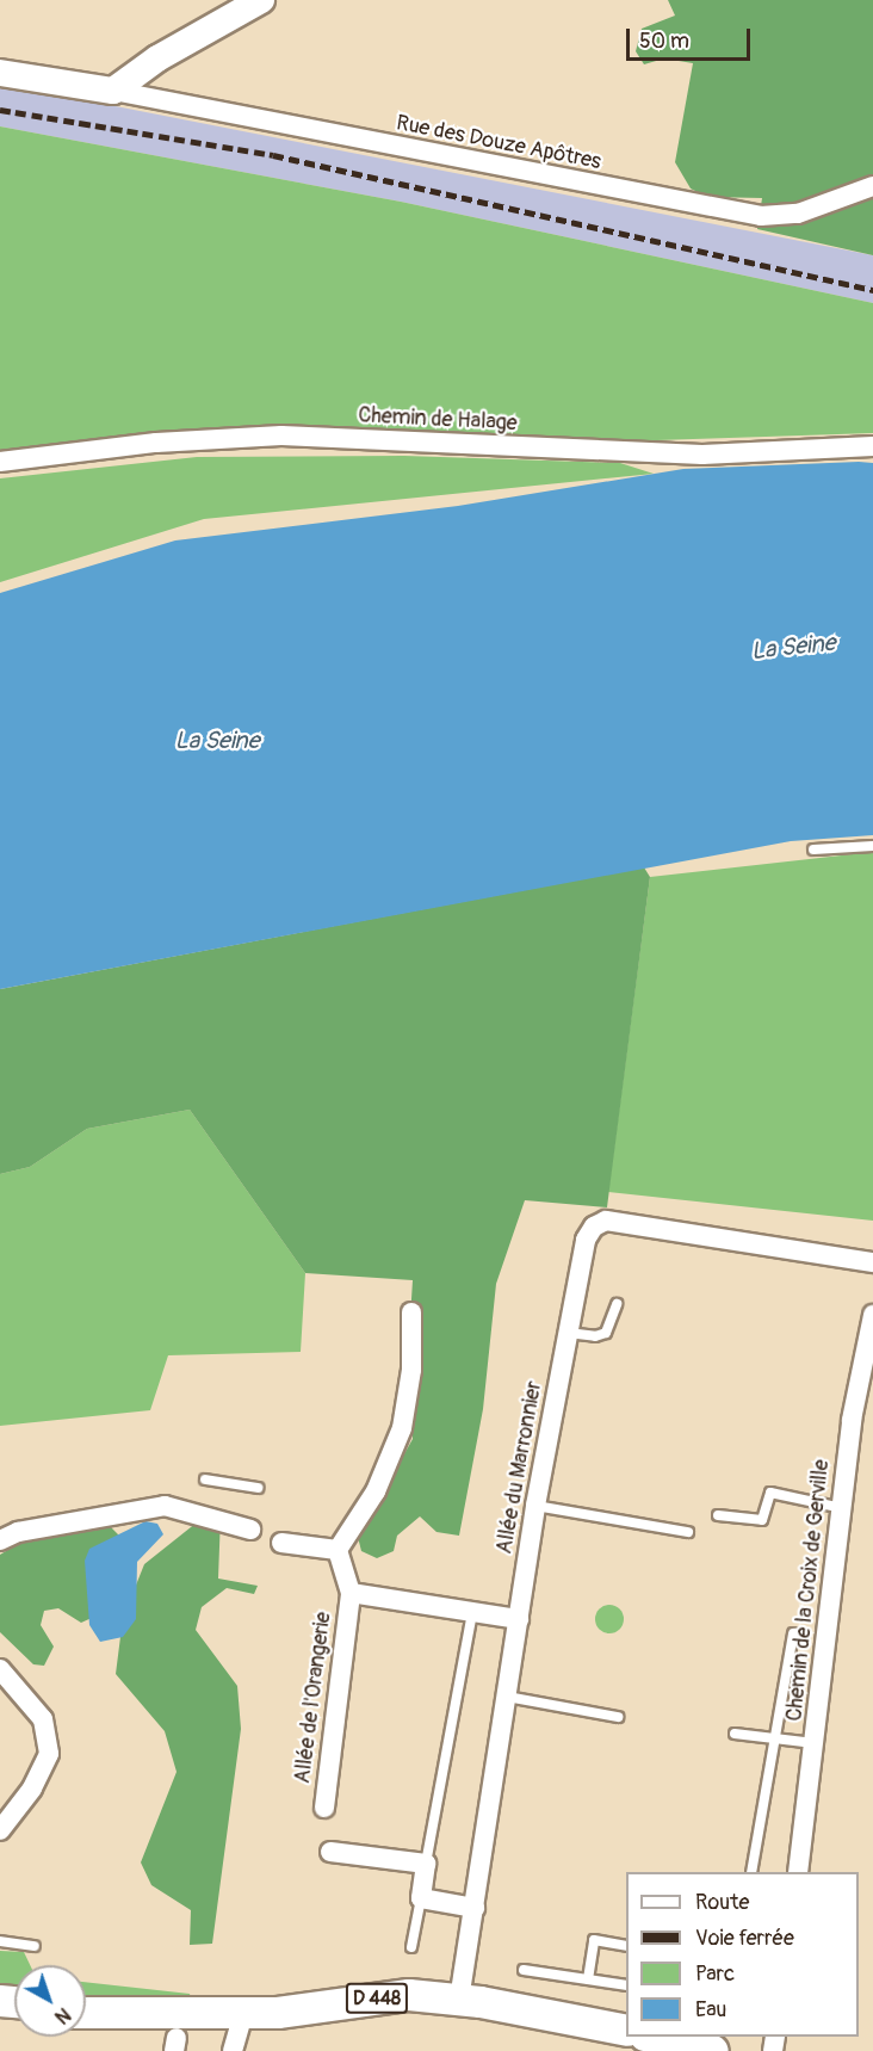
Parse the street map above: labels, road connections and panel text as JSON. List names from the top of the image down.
{
  "streets": {
    "main road": ["D 448"],
    "street": [
      "Rue des Douze Apôtres",
      "Chemin de Halage",
      "Allée du Marronnier",
      "Chemin de la Croix de Gerville",
      "Allée de l'Orangerie"
    ]
  },
  "crossings": [
    ["Allée du Marronnier", "D 448"]
  ],
  "water": ["La Seine"],
  "legend": [
    "Route",
    "Voie ferrée",
    "Parc",
    "Eau"
  ],
  "scale_bar": "50 m",
  "north": "bottom right"
}
